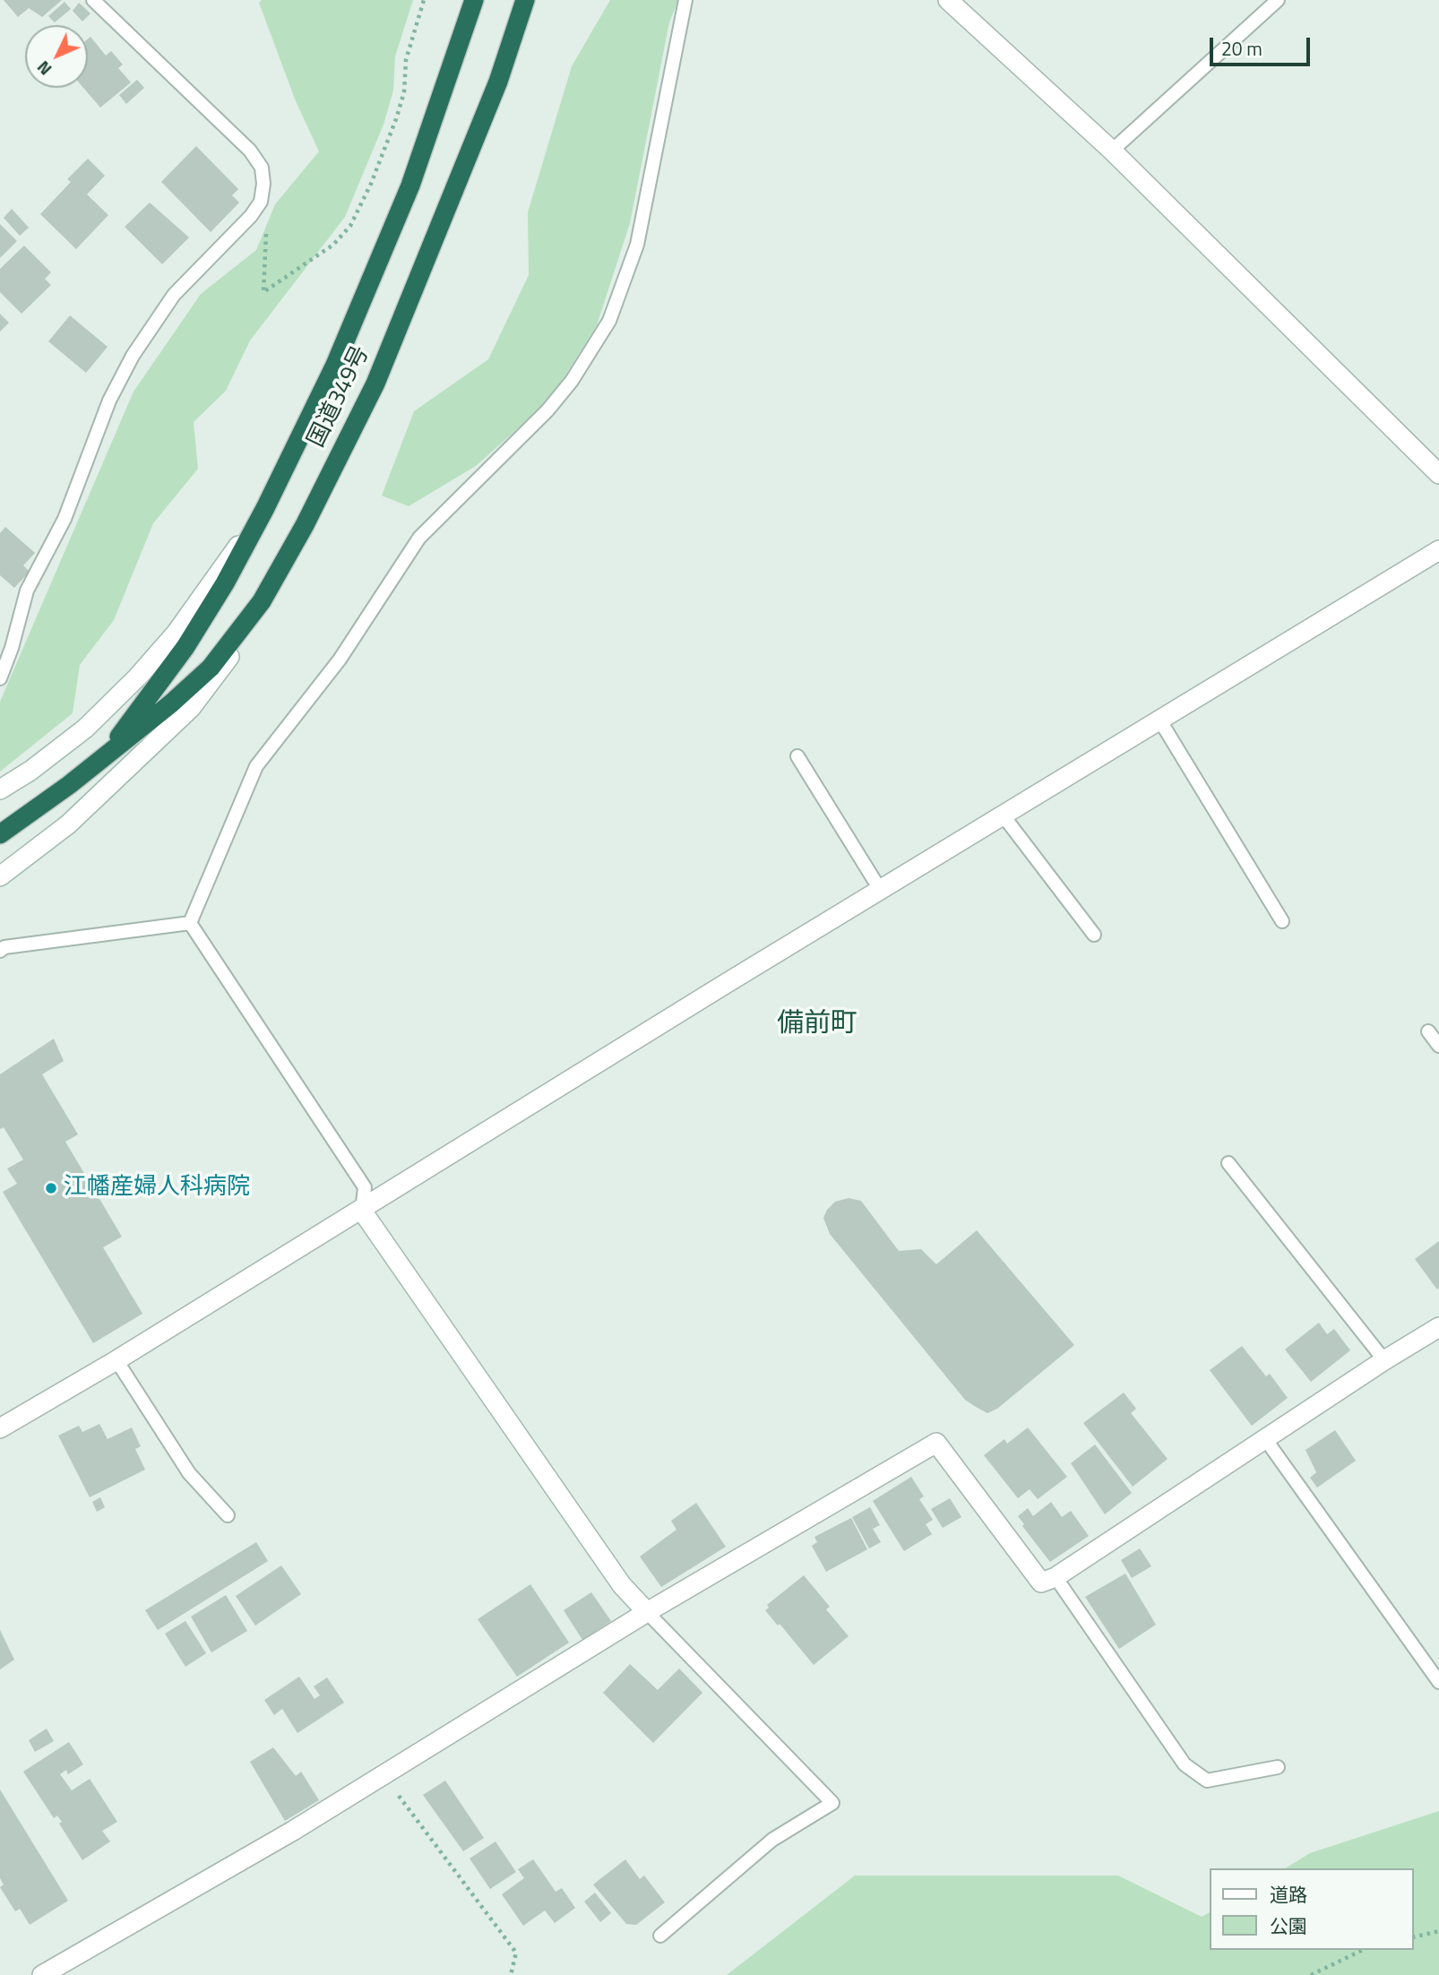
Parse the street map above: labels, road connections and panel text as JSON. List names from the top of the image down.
{
  "streets": {
    "highway": ["国道349号"]
  },
  "districts": ["備前町"],
  "places": ["江幡産婦人科病院"],
  "legend": ["道路", "公園"],
  "scale_bar": "20 m",
  "north": "bottom left"
}
